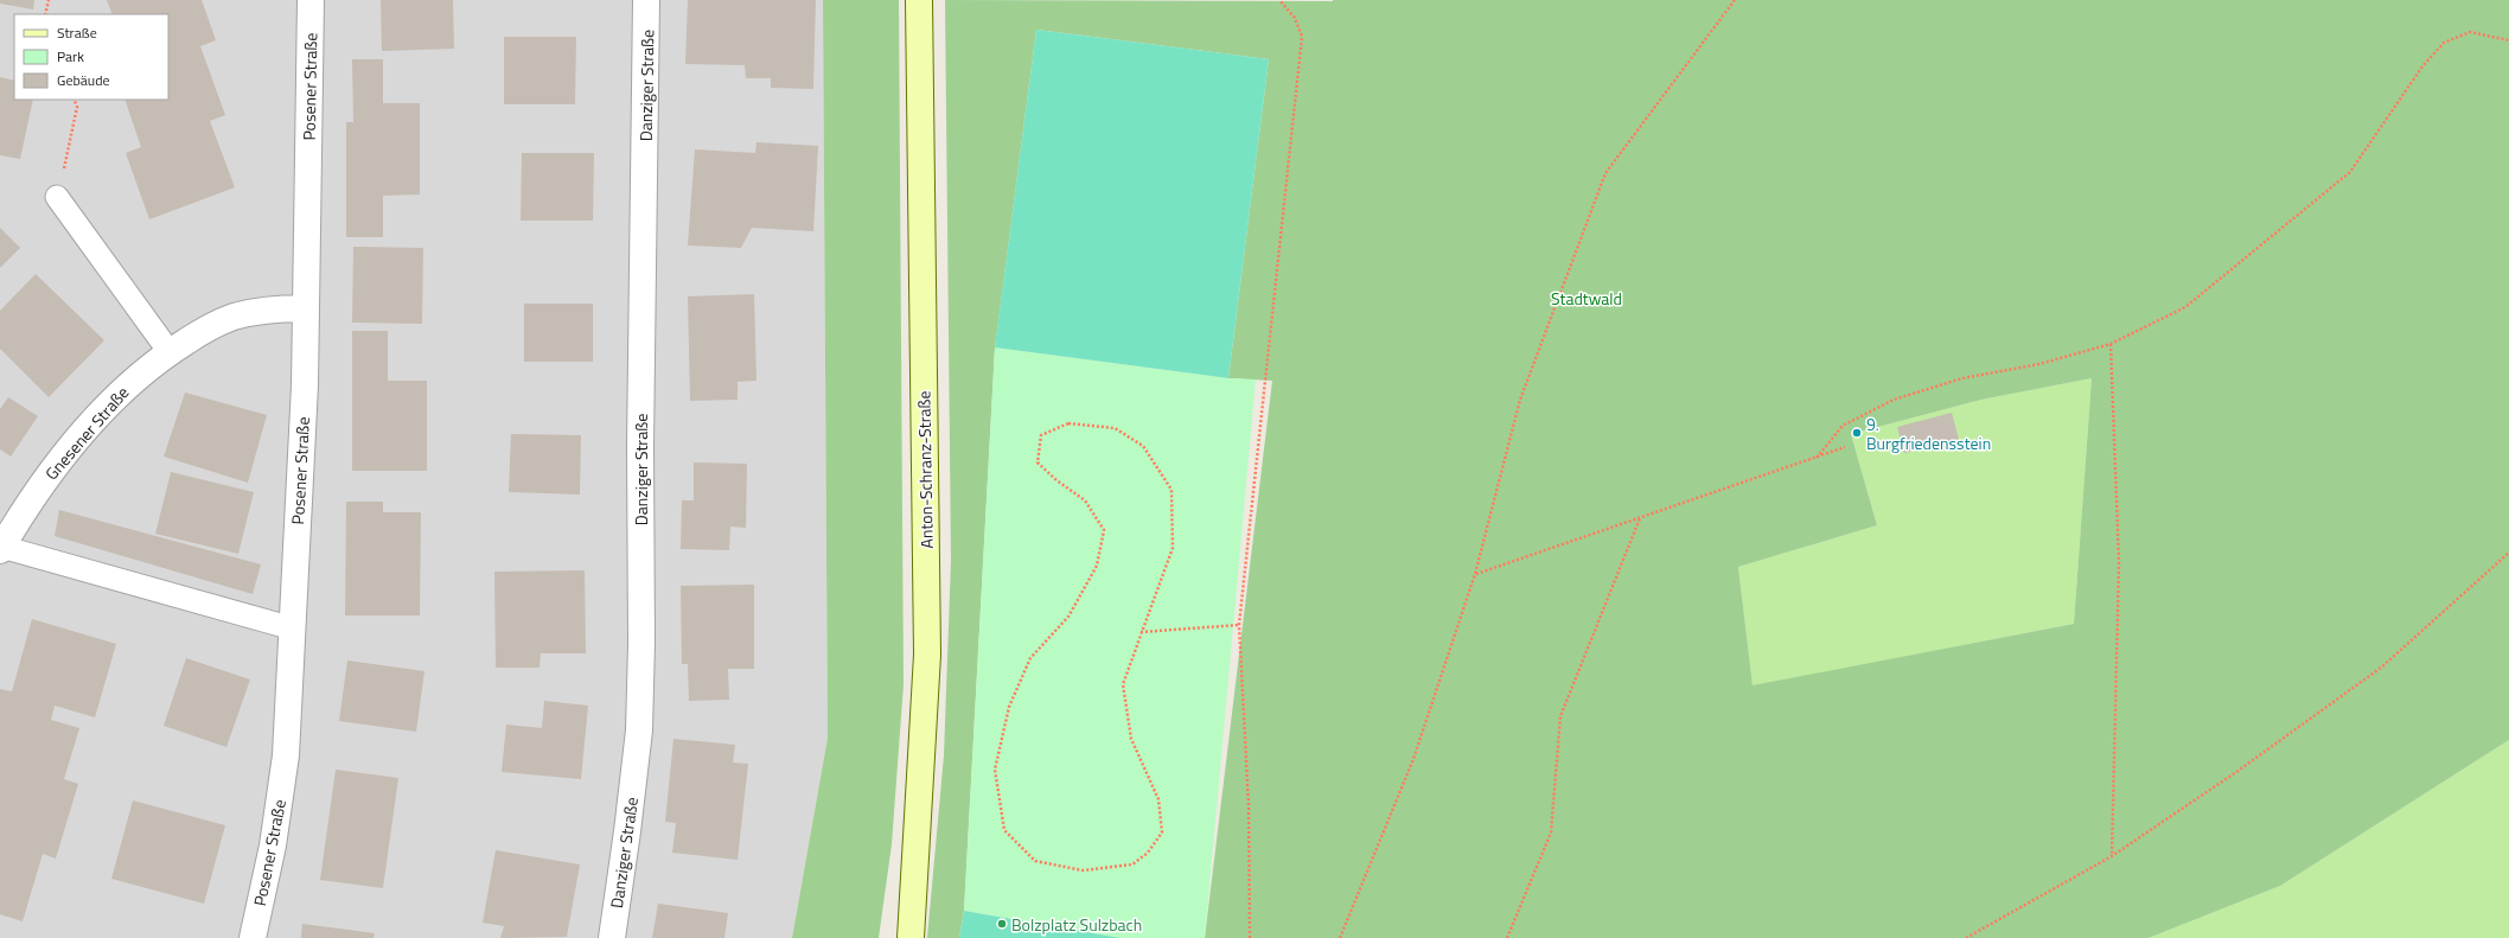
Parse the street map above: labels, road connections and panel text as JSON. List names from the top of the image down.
{
  "streets": {
    "main road": ["Anton-Schranz-Straße"],
    "street": ["Danziger Straße", "Posener Straße", "Gnesener Straße"]
  },
  "crossings": [
    ["Posener Straße", "Gnesener Straße"]
  ],
  "parks": ["Stadtwald"],
  "places": ["9. Burgfriedensstein", "Bolzplatz Sulzbach"],
  "legend": ["Straße", "Park", "Gebäude"]
}
